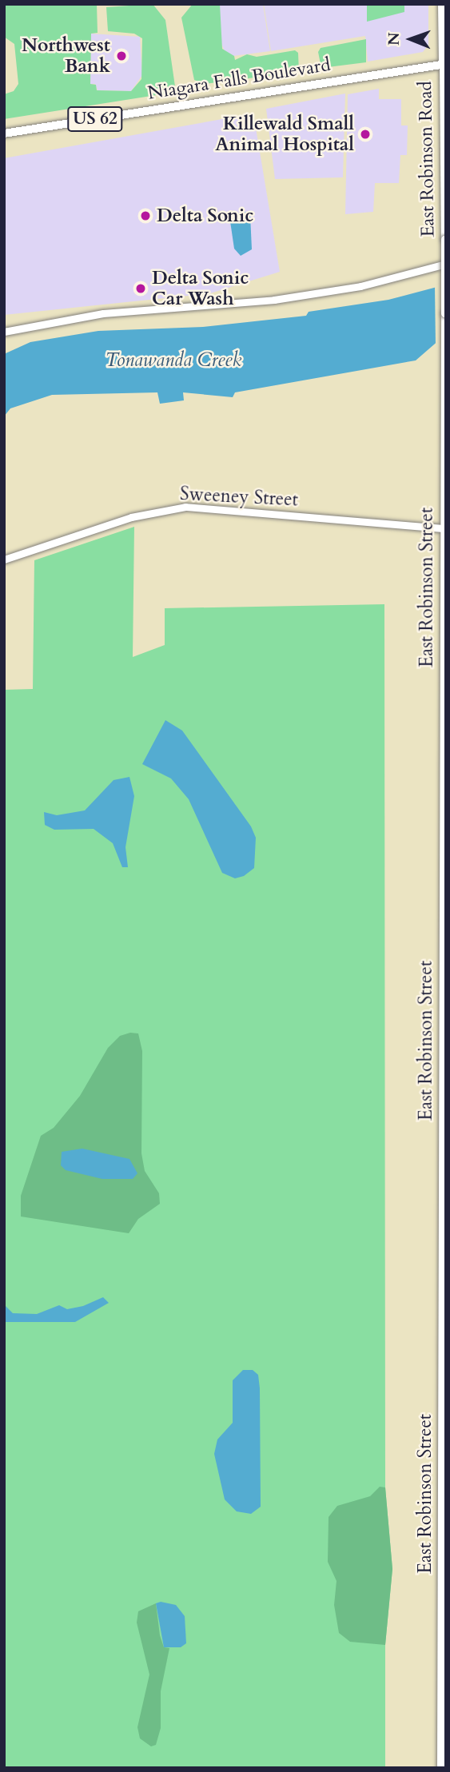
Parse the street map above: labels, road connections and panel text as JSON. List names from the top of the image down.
{
  "streets": {
    "main road": ["Niagara Falls Boulevard", "US 62", "East Robinson Road"],
    "street": ["Sweeney Street", "East Robinson Street"]
  },
  "crossings": [
    ["Niagara Falls Boulevard", "East Robinson Road"],
    ["East Robinson Road", "East Robinson Street"],
    ["Sweeney Street", "East Robinson Street"]
  ],
  "water": ["Tonawanda Creek"],
  "places": [
    "Northwest Bank",
    "Killewald Small Animal Hospital",
    "Delta Sonic",
    "Delta Sonic Car Wash"
  ],
  "north": "left"
}
